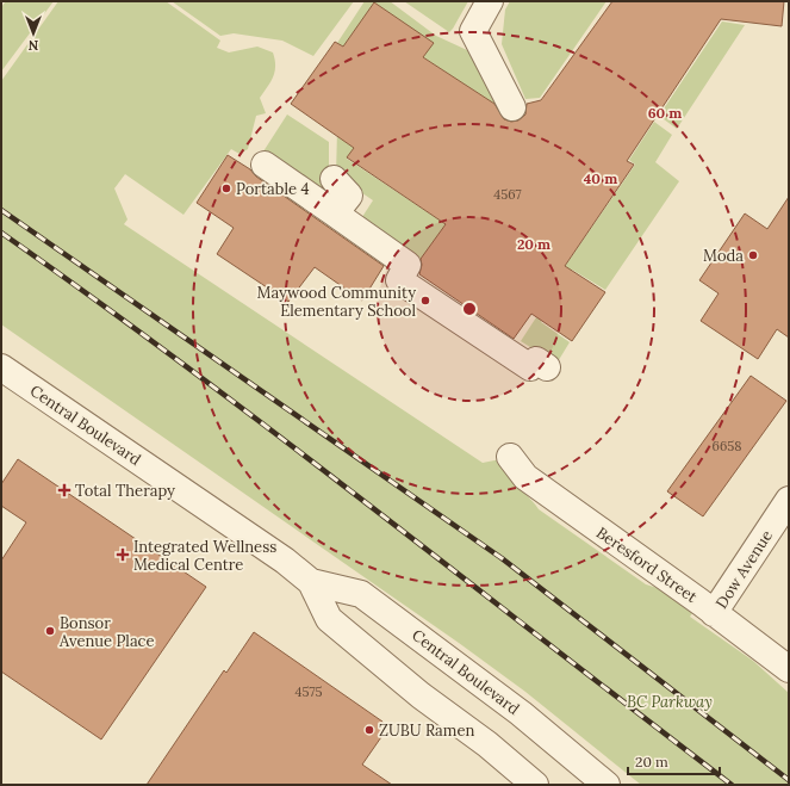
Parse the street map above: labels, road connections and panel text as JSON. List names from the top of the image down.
{
  "streets": {
    "street": ["Central Boulevard", "Beresford Street", "Dow Avenue"]
  },
  "crossings": [
    ["Beresford Street", "Dow Avenue"]
  ],
  "parks": ["BC Parkway"],
  "places": {
    "other": [
      "Portable 4",
      "Moda",
      "Maywood Community Elementary School",
      "Bonsor Avenue Place",
      "ZUBU Ramen"
    ],
    "health": ["Total Therapy", "Integrated Wellness Medical Centre"]
  },
  "house_numbers": ["4567", "6658", "4575"],
  "scale_bar": "20 m",
  "north": "bottom",
  "rings": ["60 m", "40 m", "20 m"]
}
